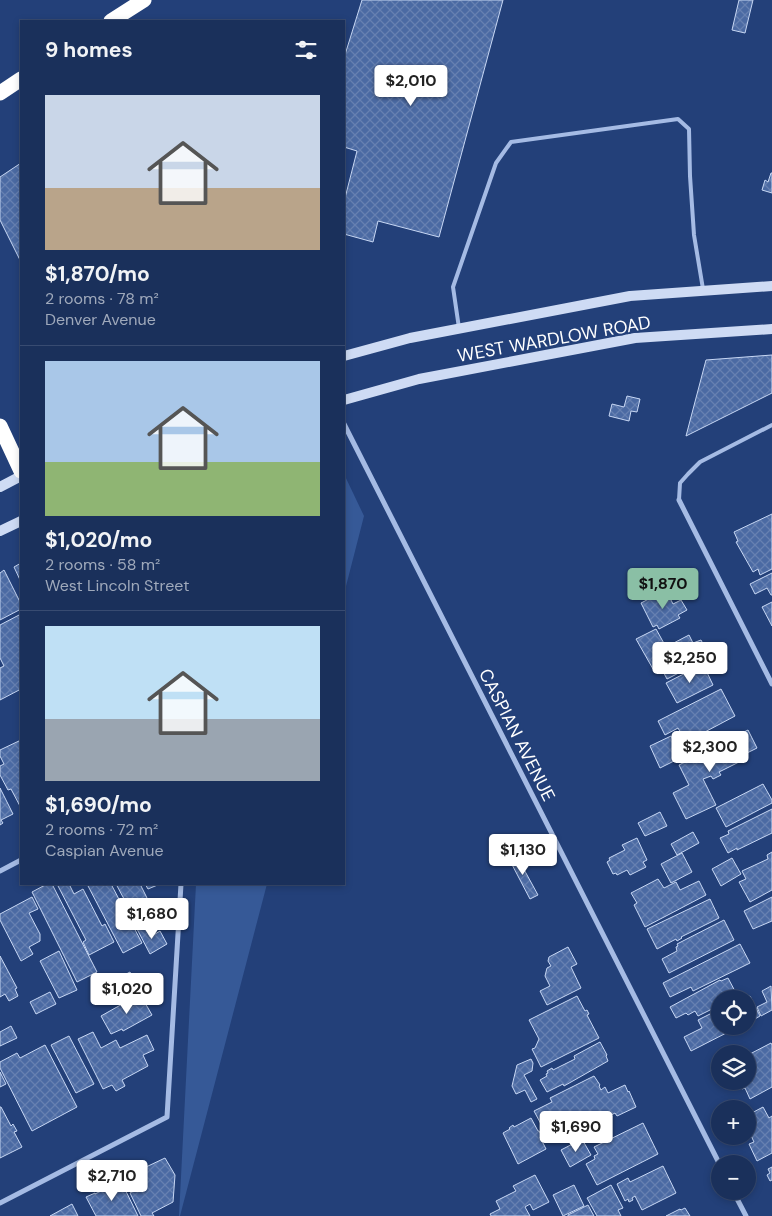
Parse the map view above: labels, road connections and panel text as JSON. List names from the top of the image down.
{
  "streets": {
    "main road": ["WEST WARDLOW ROAD"],
    "street": ["CASPIAN AVENUE"]
  },
  "page": {
    "heading": "9 homes",
    "price": [
      "$2,010",
      "$1,870",
      "$2,250",
      "$2,300",
      "$1,130",
      "$1,680",
      "$1,020",
      "$1,690",
      "$2,710"
    ],
    "list": [
      {
        "name": "$1,870/mo",
        "note": "2 rooms · 78 m² · Denver Avenue"
      },
      {
        "name": "$1,020/mo",
        "note": "2 rooms · 58 m² · West Lincoln Street"
      },
      {
        "name": "$1,690/mo",
        "note": "2 rooms · 72 m² · Caspian Avenue"
      }
    ],
    "map_buttons": ["+", "−"]
  }
}
